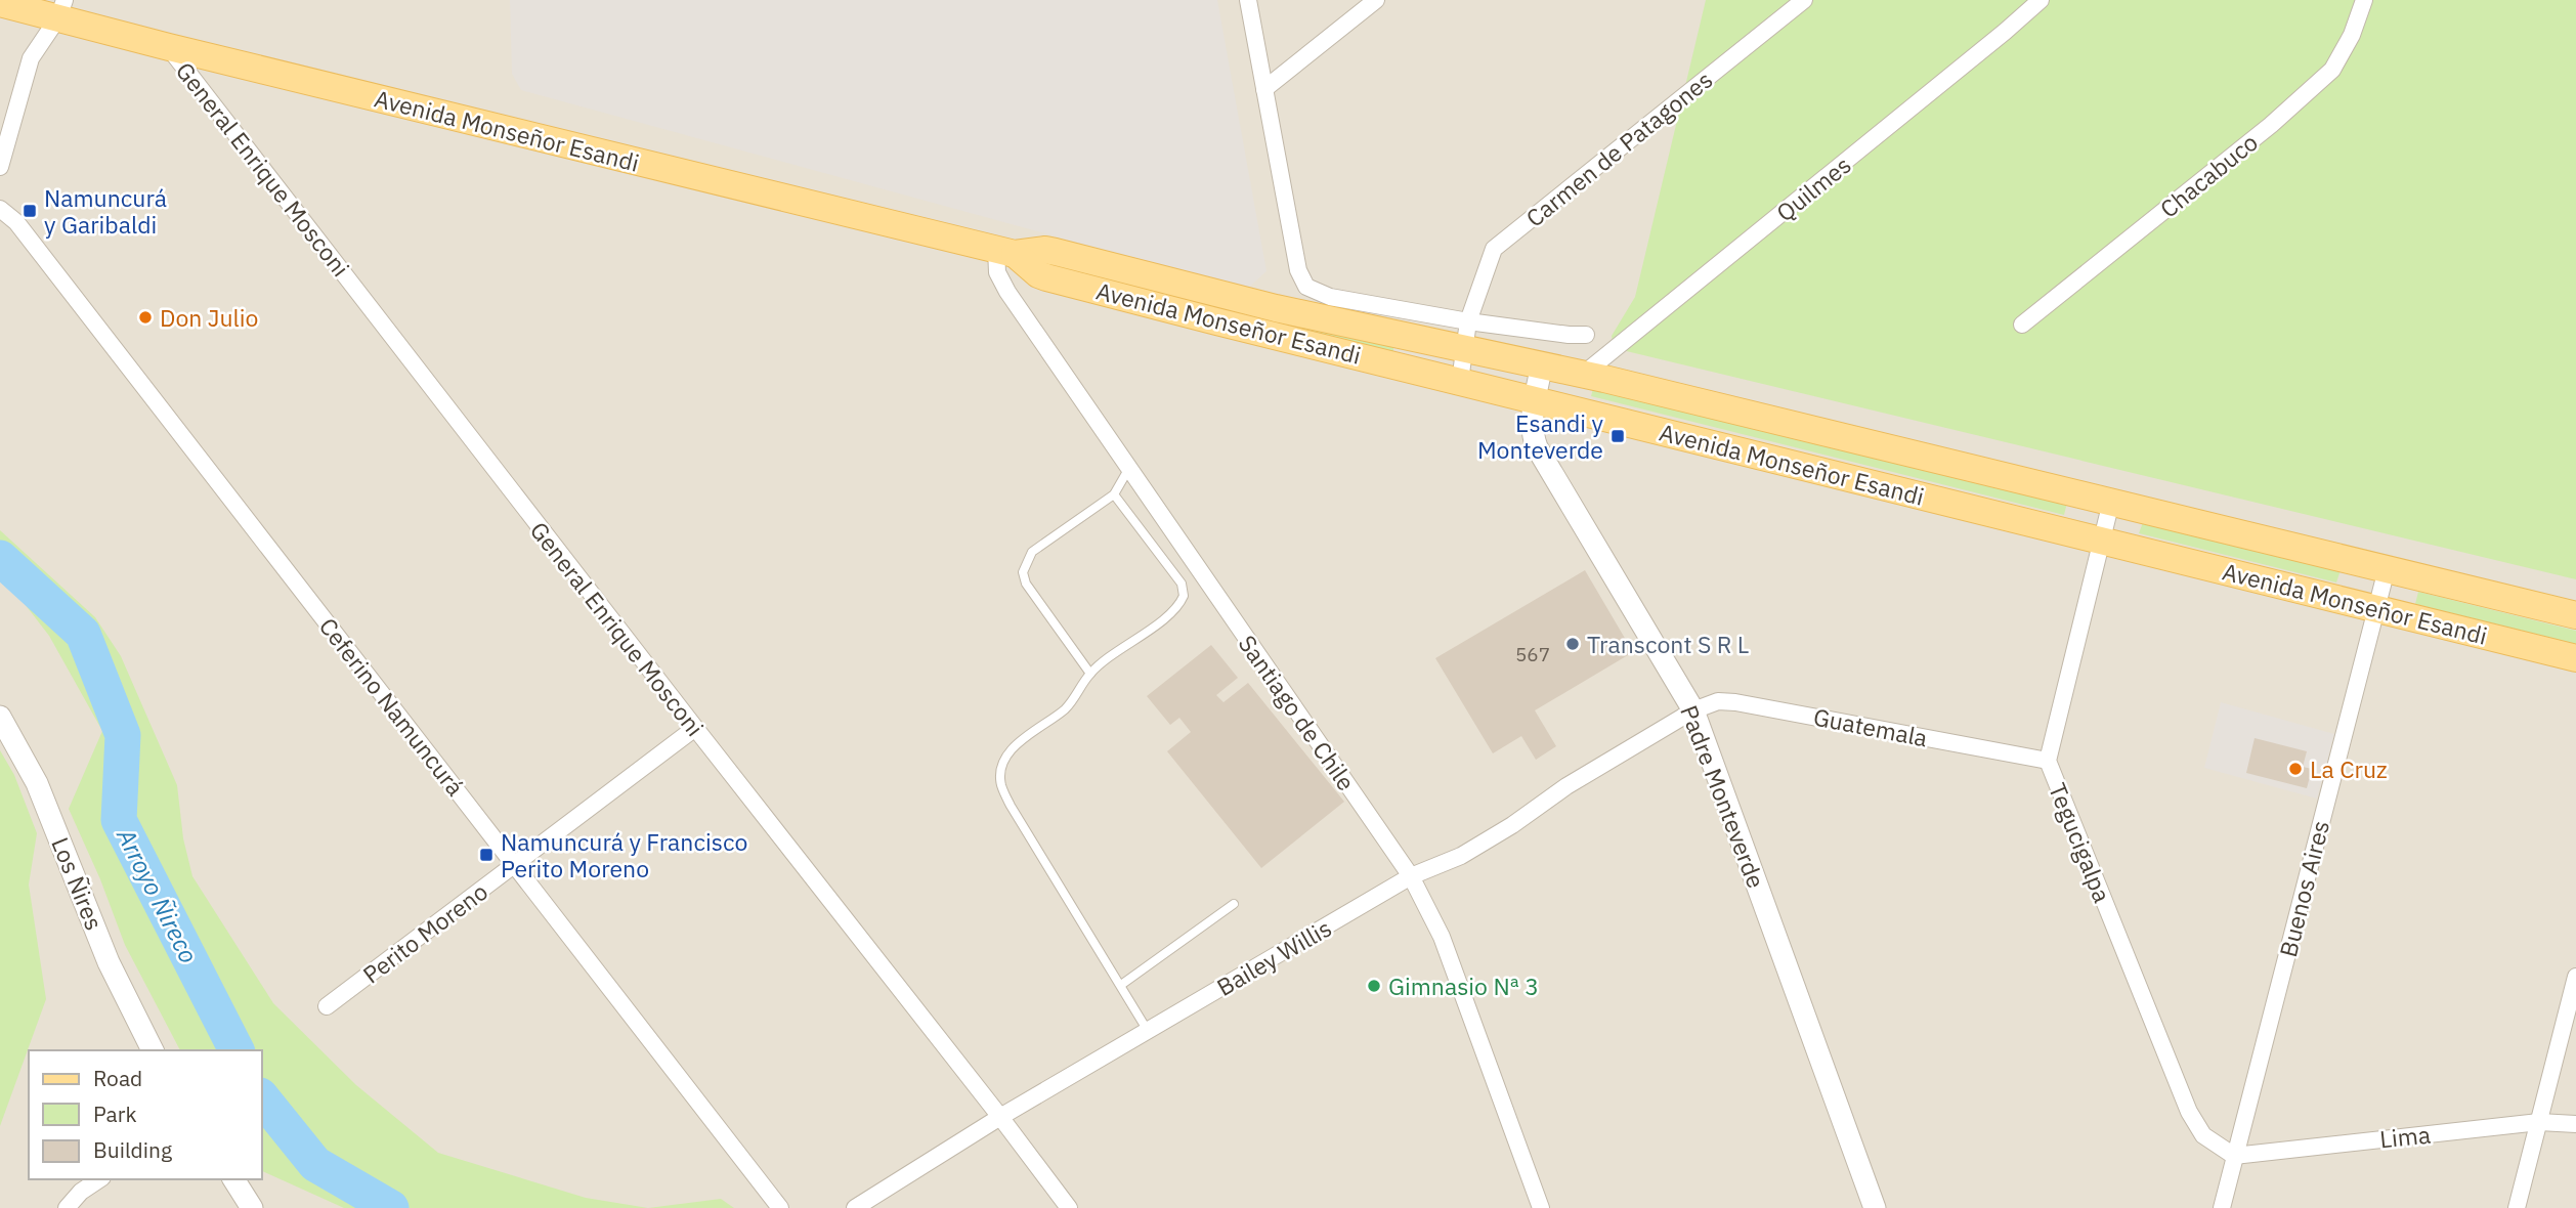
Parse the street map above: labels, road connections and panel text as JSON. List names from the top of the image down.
{
  "streets": {
    "main road": ["Avenida Monseñor Esandi"],
    "street": [
      "Carmen de Patagones",
      "General Enrique Mosconi",
      "Chacabuco",
      "Quilmes",
      "Ceferino Namuncurá",
      "Santiago de Chile",
      "Guatemala",
      "Padre Monteverde",
      "Tegucigalpa",
      "Los Ñires",
      "Buenos Aires",
      "Perito Moreno",
      "Bailey Willis",
      "Lima"
    ]
  },
  "crossings": [
    ["Avenida Monseñor Esandi", "Carmen de Patagones"],
    ["Avenida Monseñor Esandi", "General Enrique Mosconi"],
    ["Avenida Monseñor Esandi", "Quilmes"],
    ["Avenida Monseñor Esandi", "Santiago de Chile"],
    ["Avenida Monseñor Esandi", "Padre Monteverde"],
    ["Avenida Monseñor Esandi", "Tegucigalpa"],
    ["Avenida Monseñor Esandi", "Buenos Aires"],
    ["General Enrique Mosconi", "Perito Moreno"],
    ["General Enrique Mosconi", "Bailey Willis"],
    ["Ceferino Namuncurá", "Perito Moreno"],
    ["Santiago de Chile", "Bailey Willis"],
    ["Guatemala", "Padre Monteverde"],
    ["Guatemala", "Tegucigalpa"],
    ["Guatemala", "Bailey Willis"],
    ["Padre Monteverde", "Bailey Willis"],
    ["Tegucigalpa", "Buenos Aires"],
    ["Tegucigalpa", "Lima"],
    ["Buenos Aires", "Lima"]
  ],
  "water": ["Arroyo Ñireco"],
  "places": {
    "transit": ["Namuncurá y Garibaldi", "Esandi y Monteverde", "Namuncurá y Francisco Perito Moreno"],
    "other": [
      "Don Julio",
      "Transcont S R L",
      "La Cruz",
      "Gimnasio Nª 3"
    ]
  },
  "house_numbers": ["567"],
  "legend": ["Road", "Park", "Building"]
}
